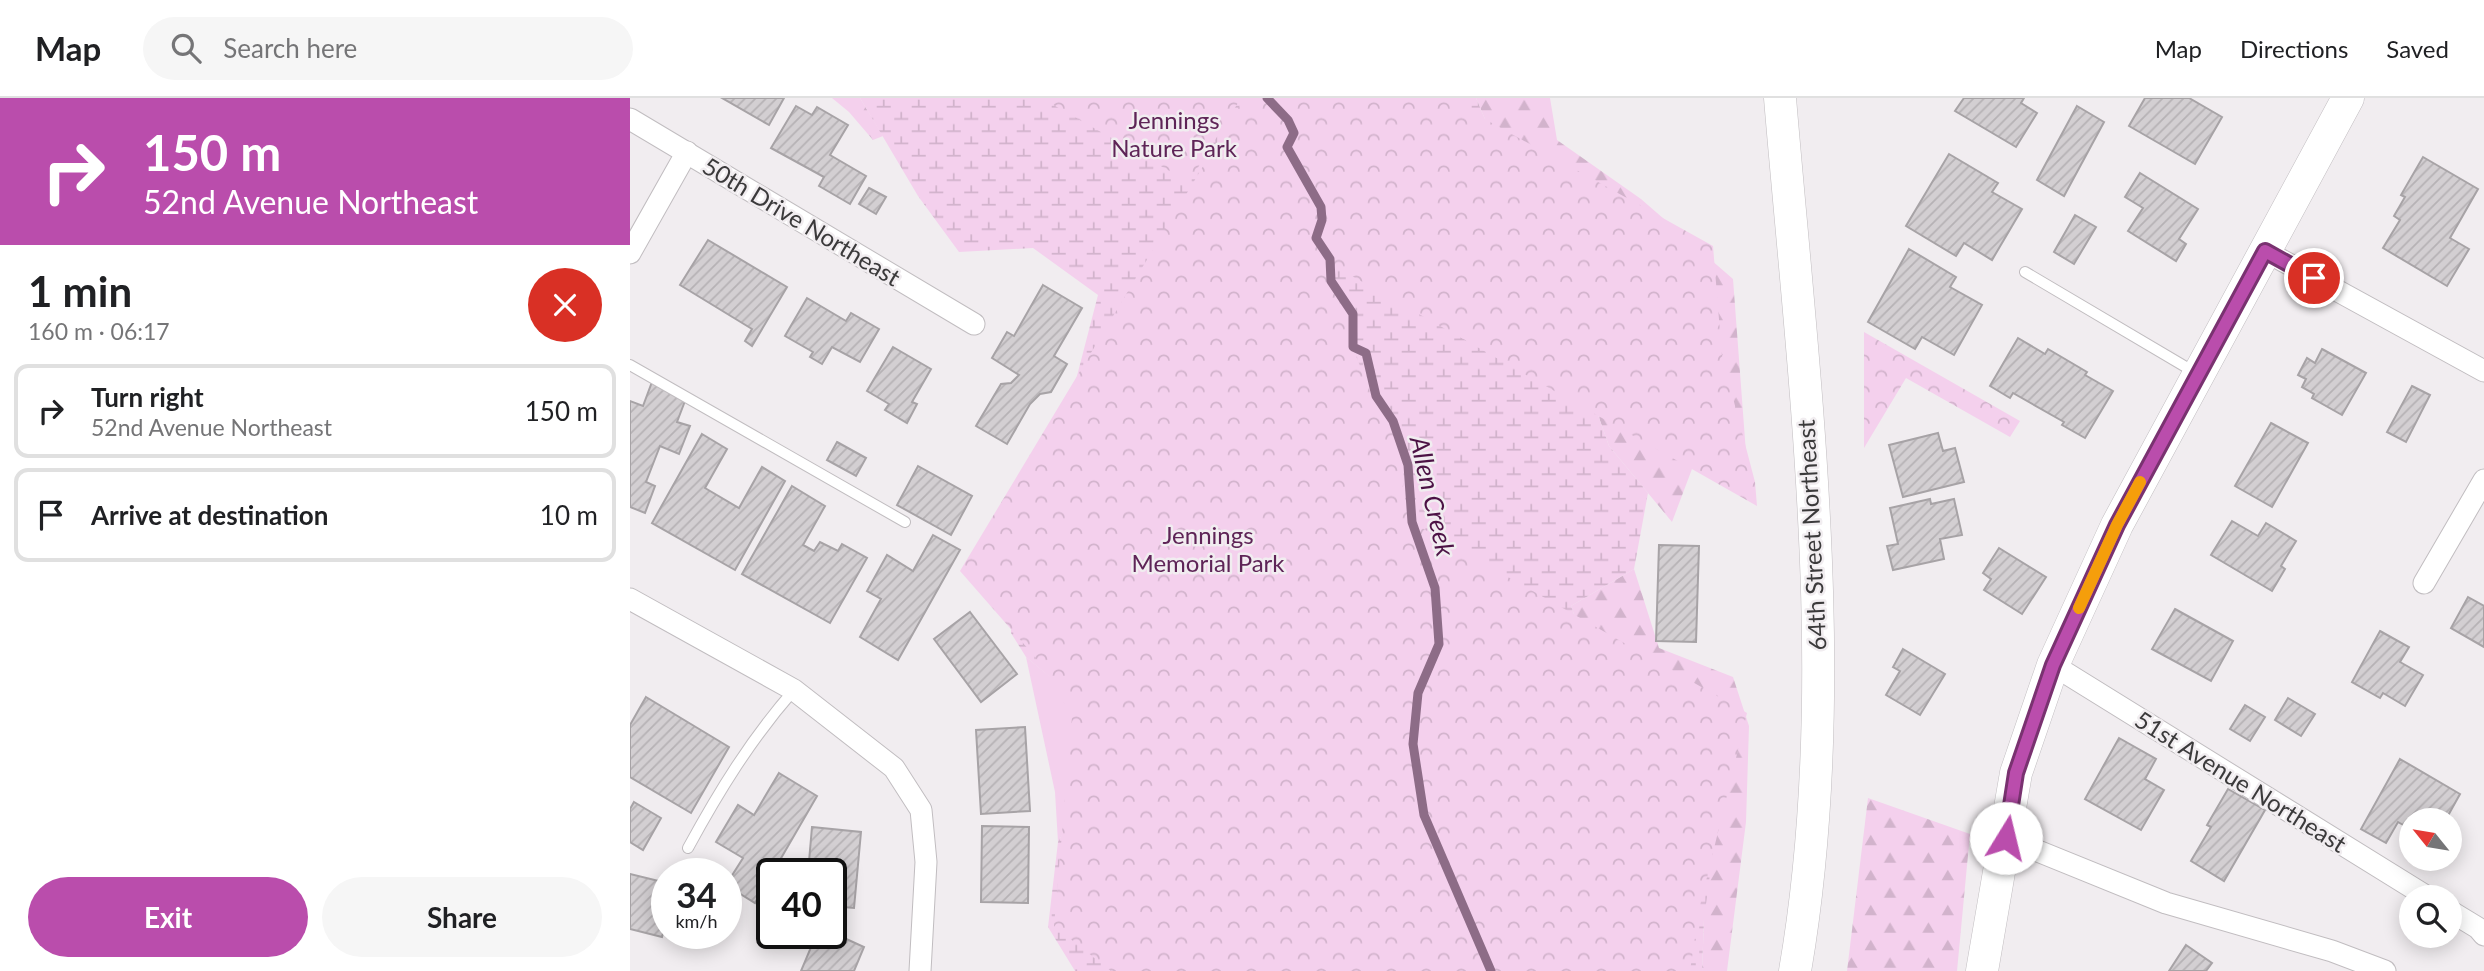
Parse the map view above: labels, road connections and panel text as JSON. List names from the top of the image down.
{
  "streets": {
    "street": ["50th Drive Northeast", "64th Street Northeast", "51st Avenue Northeast"]
  },
  "water": ["Allen Creek"],
  "parks": ["Jennings Nature Park", "Jennings Memorial Park"],
  "north": "top left",
  "page": {
    "header": "Map",
    "search": "Search here",
    "nav": ["Map", "Directions", "Saved"],
    "turn": ["150 m", "52nd Avenue Northeast"],
    "heading": ["1 min", "160 m · 06:17"],
    "list": [
      {
        "name": "Turn right",
        "note": "52nd Avenue Northeast",
        "value": "150 m"
      },
      {
        "name": "Arrive at destination",
        "value": "10 m"
      }
    ],
    "speed": "34 km/h",
    "limit": "40",
    "buttons": ["Exit", "Share"]
  }
}
